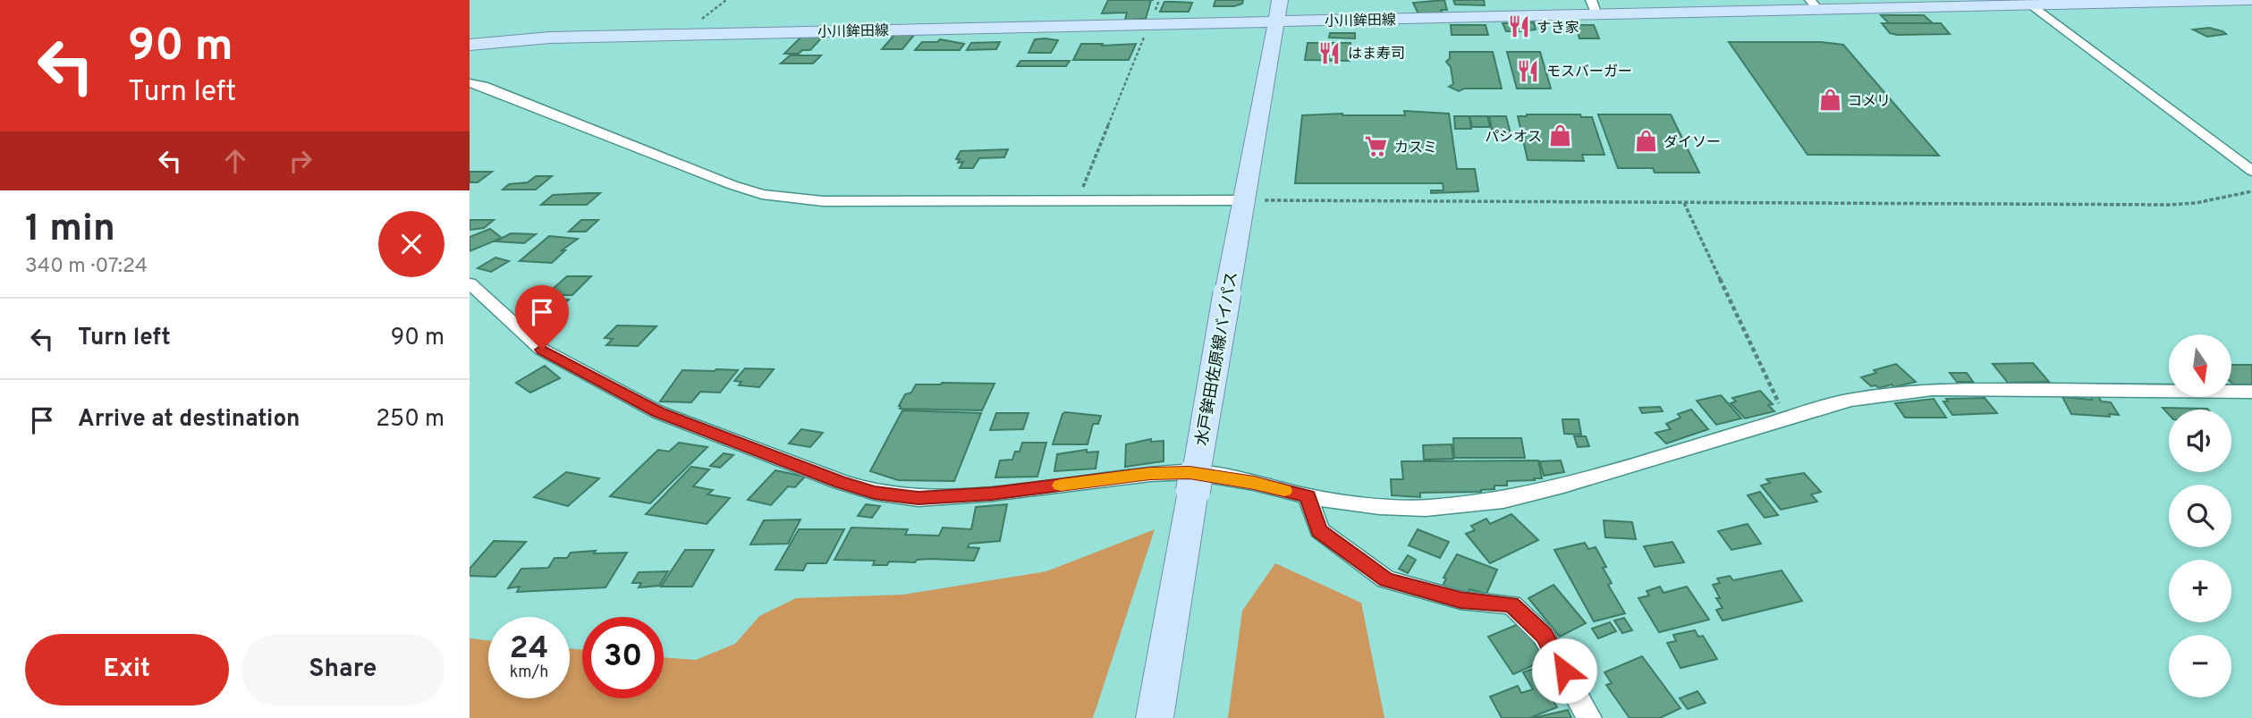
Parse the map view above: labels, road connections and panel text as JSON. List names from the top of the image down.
{
  "streets": {
    "main road": ["小川鉾田線", "水戸鉾田佐原線バイパス"]
  },
  "crossings": [
    ["小川鉾田線", "水戸鉾田佐原線バイパス"]
  ],
  "places": {
    "restaurant": ["すき家", "はま寿司", "モスバーガー"],
    "shop": ["コメリ", "パシオス", "ダイソー"],
    "supermarket": ["カスミ"]
  },
  "north": "bottom",
  "page": {
    "turn": ["90 m", "Turn left"],
    "heading": ["1 min", "340 m · 07:24"],
    "list": [
      {
        "name": "Turn left",
        "value": "90 m"
      },
      {
        "name": "Arrive at destination",
        "value": "250 m"
      }
    ],
    "map_buttons": ["+", "−"],
    "speed": "24 km/h",
    "limit": "30",
    "buttons": ["Exit", "Share"]
  }
}
